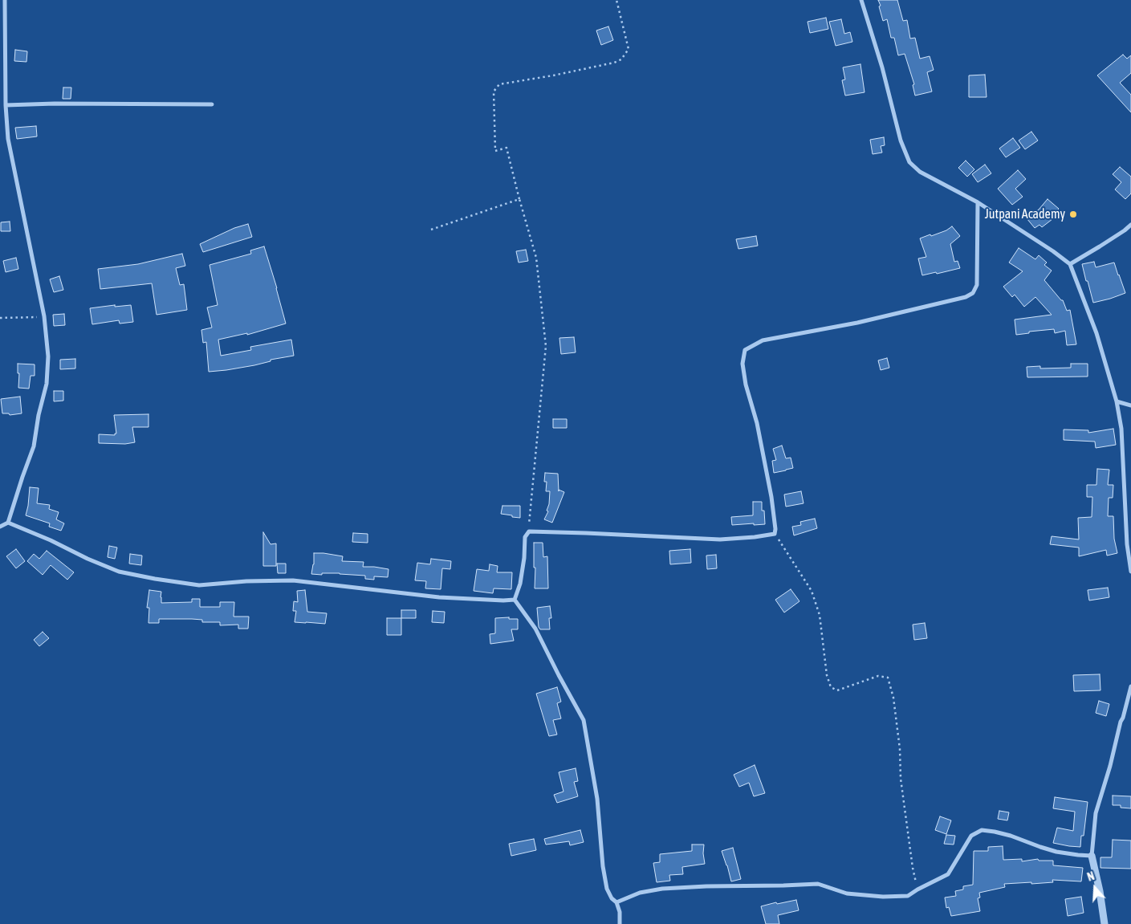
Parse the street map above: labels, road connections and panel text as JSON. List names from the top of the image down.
{
  "places": ["Jutpani Academy"],
  "north": "top"
}
